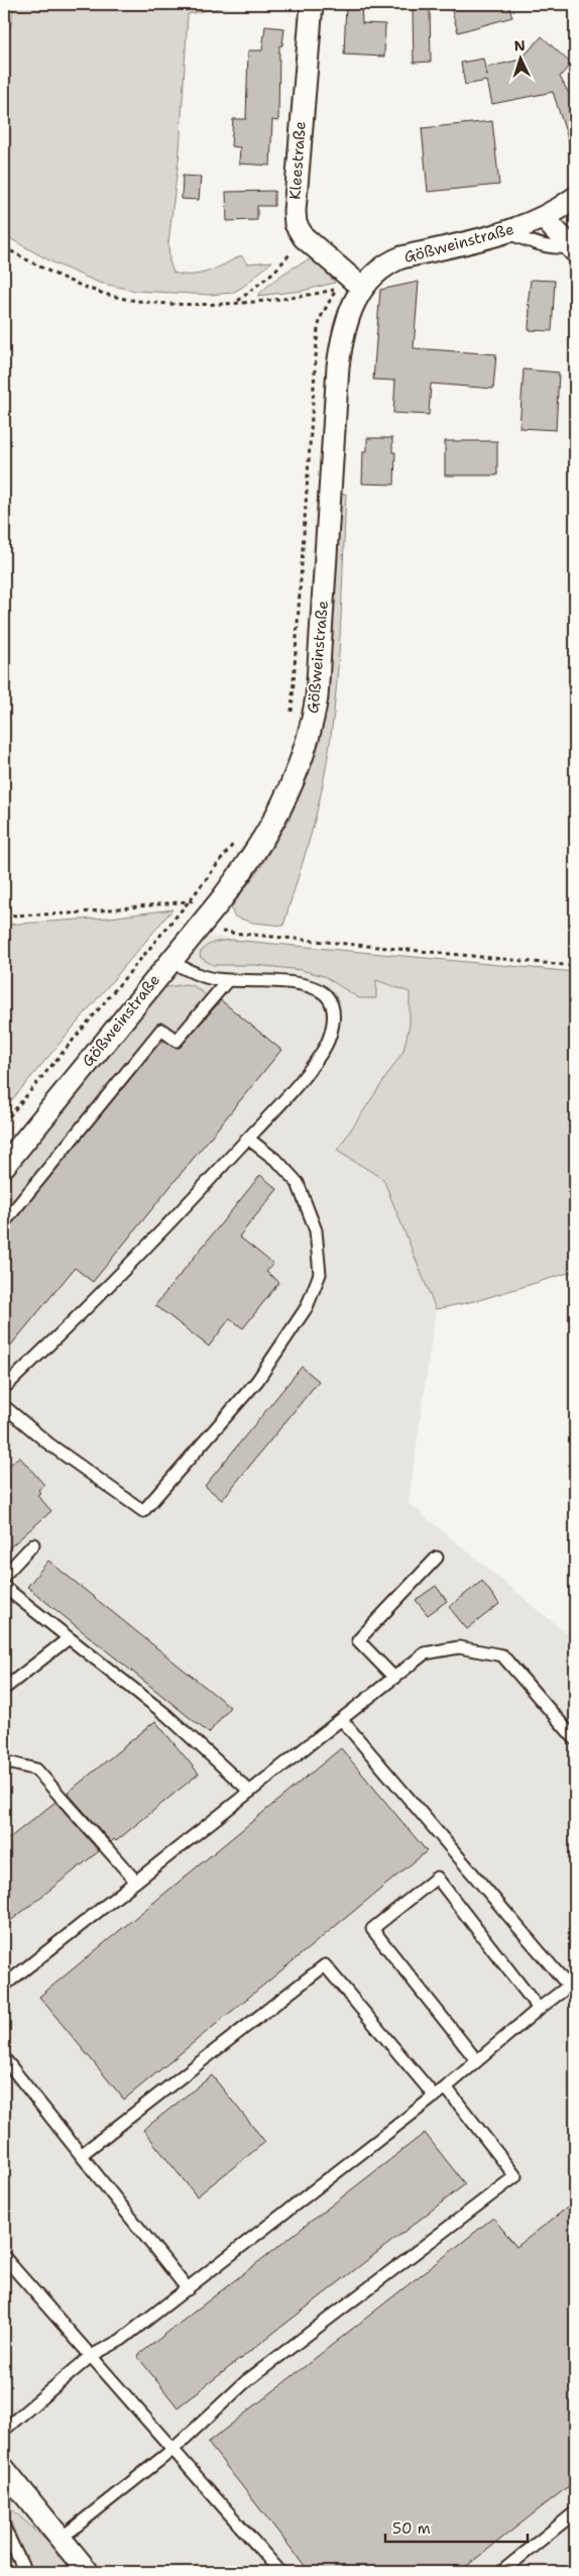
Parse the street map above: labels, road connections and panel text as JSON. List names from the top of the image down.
{
  "streets": {
    "street": ["Kleestraße", "Gößweinstraße"]
  },
  "crossings": [
    ["Kleestraße", "Gößweinstraße"]
  ],
  "scale_bar": "50 m",
  "north": "top"
}
